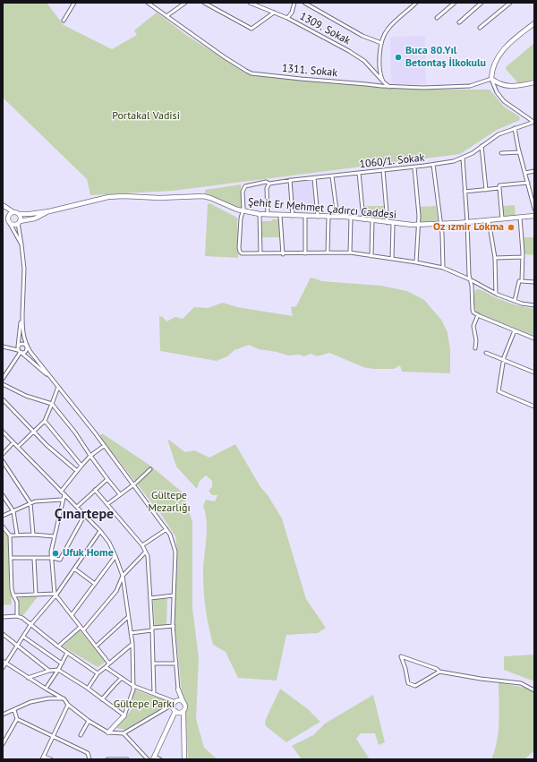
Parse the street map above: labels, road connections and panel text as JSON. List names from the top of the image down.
{
  "streets": {
    "main road": ["Şehit Er Mehmet Çadırcı Caddesi"],
    "street": ["1309. Sokak", "1311. Sokak", "1060/1. Sokak"]
  },
  "crossings": [
    ["1309. Sokak", "1311. Sokak"],
    ["1060/1. Sokak", "Şehit Er Mehmet Çadırcı Caddesi"]
  ],
  "districts": ["Çınartepe"],
  "parks": ["Portakal Vadisi", "Gültepe Mezarlığı", "Gültepe Parkı"],
  "places": ["Buca 80.Yıl Betontaş İlkokulu", "Oz ızmir Lokma", "Ufuk Home"]
}
